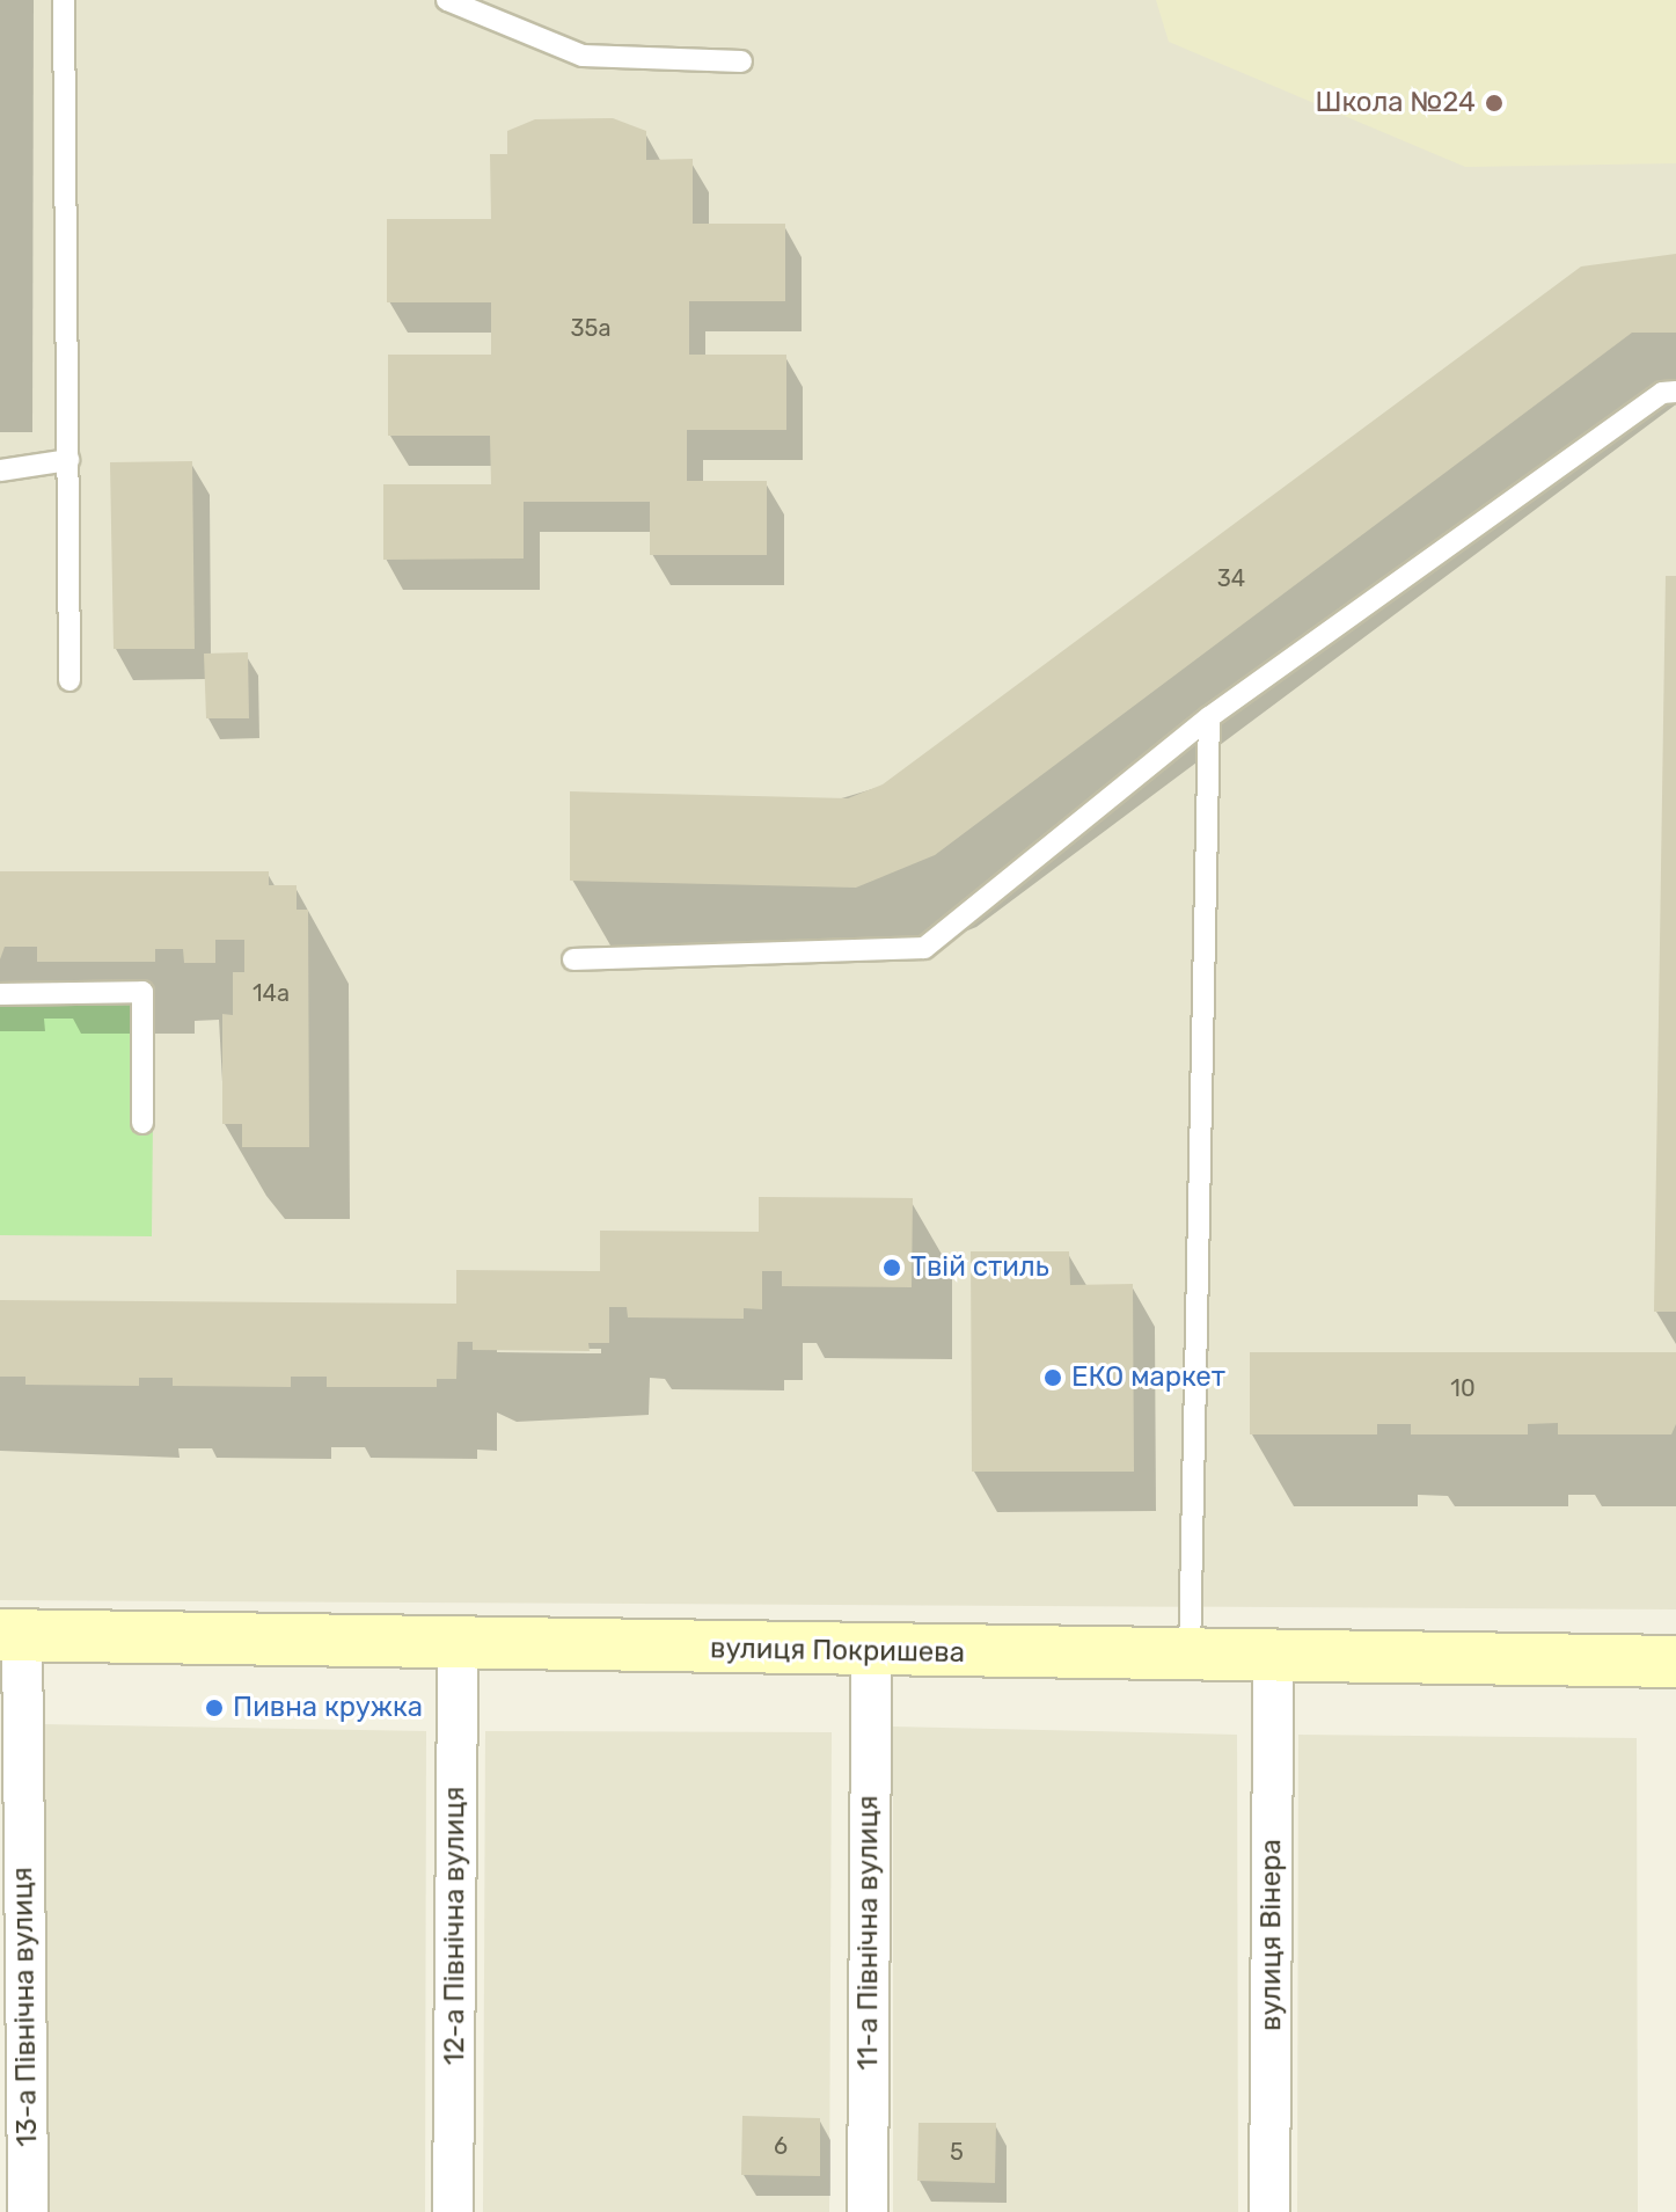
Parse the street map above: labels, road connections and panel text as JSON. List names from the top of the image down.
{
  "streets": {
    "street": [
      "вулиця Покришева",
      "12-а Північна вулиця",
      "11-а Північна вулиця",
      "вулиця Вінера",
      "13-а Північна вулиця"
    ]
  },
  "crossings": [
    ["вулиця Покришева", "12-а Північна вулиця"],
    ["вулиця Покришева", "11-а Північна вулиця"],
    ["вулиця Покришева", "вулиця Вінера"],
    ["вулиця Покришева", "13-а Північна вулиця"]
  ],
  "places": [
    "Школа №24",
    "Твій стиль",
    "ЕКО маркет",
    "Пивна кружка"
  ],
  "house_numbers": [
    "35а",
    "34",
    "14а",
    "10",
    "6",
    "5"
  ]
}
